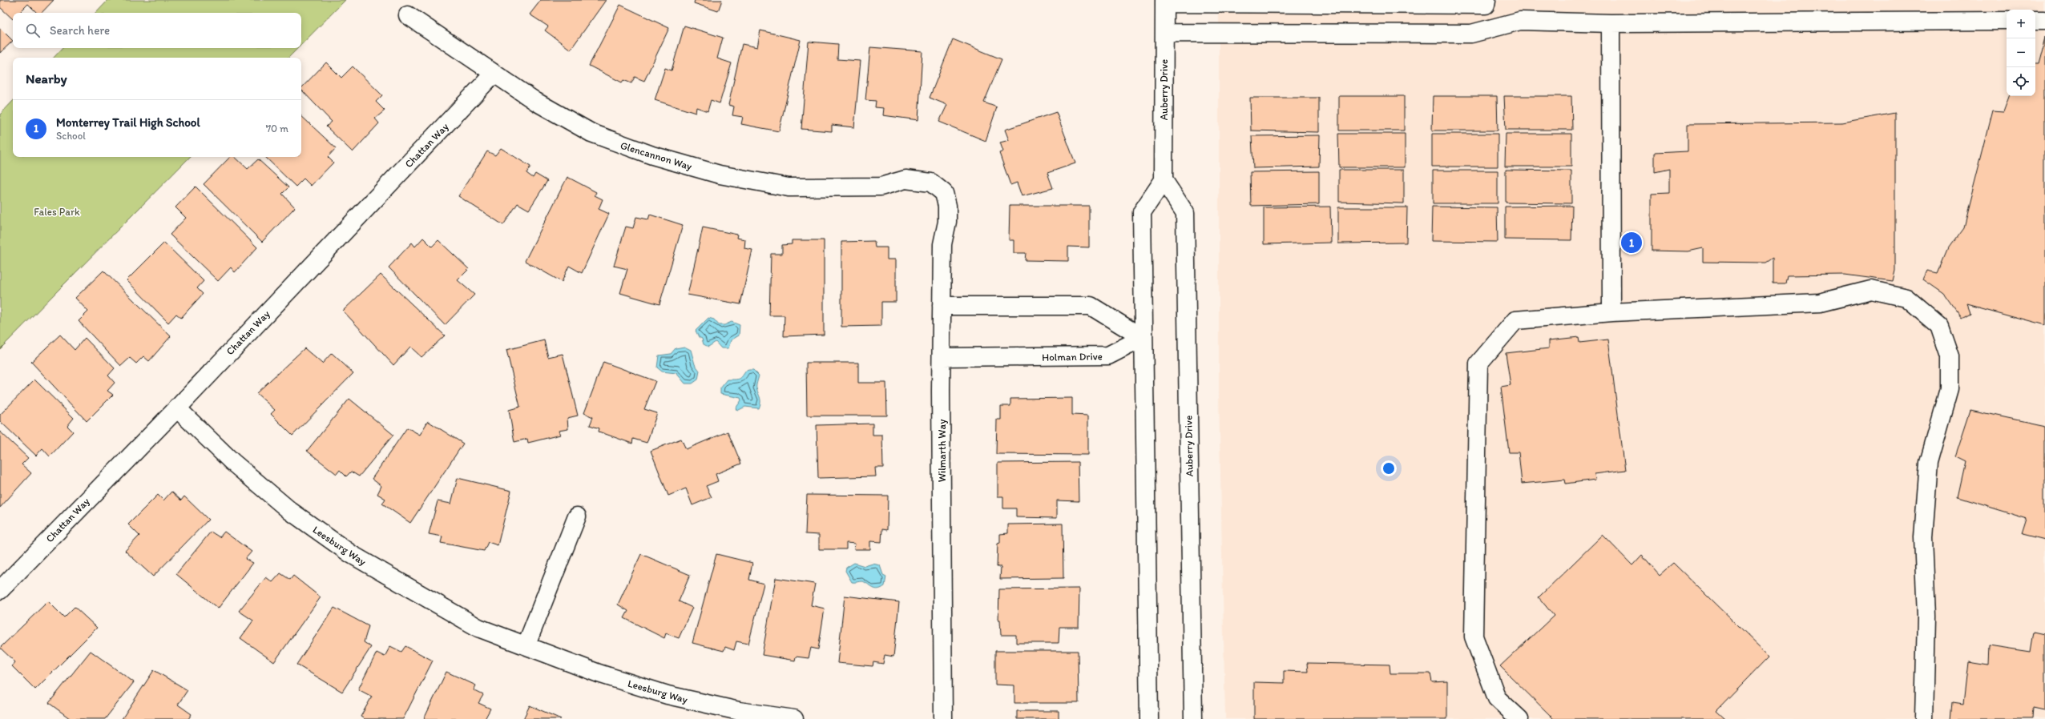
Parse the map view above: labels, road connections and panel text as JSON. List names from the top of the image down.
{
  "streets": {
    "street": [
      "Auberry Drive",
      "Chattan Way",
      "Glencannon Way",
      "Holman Drive",
      "Wilmarth Way",
      "Leesburg Way"
    ]
  },
  "crossings": [
    ["Chattan Way", "Glencannon Way"],
    ["Chattan Way", "Leesburg Way"],
    ["Glencannon Way", "Wilmarth Way"],
    ["Holman Drive", "Wilmarth Way"]
  ],
  "parks": ["Fales Park"],
  "page": {
    "map_buttons": ["+", "−"],
    "search": "Search here",
    "heading": "Nearby",
    "list": [
      {
        "mark": "1",
        "name": "Monterrey Trail High School",
        "note": "School",
        "value": "70 m"
      }
    ],
    "pins": "1"
  }
}
